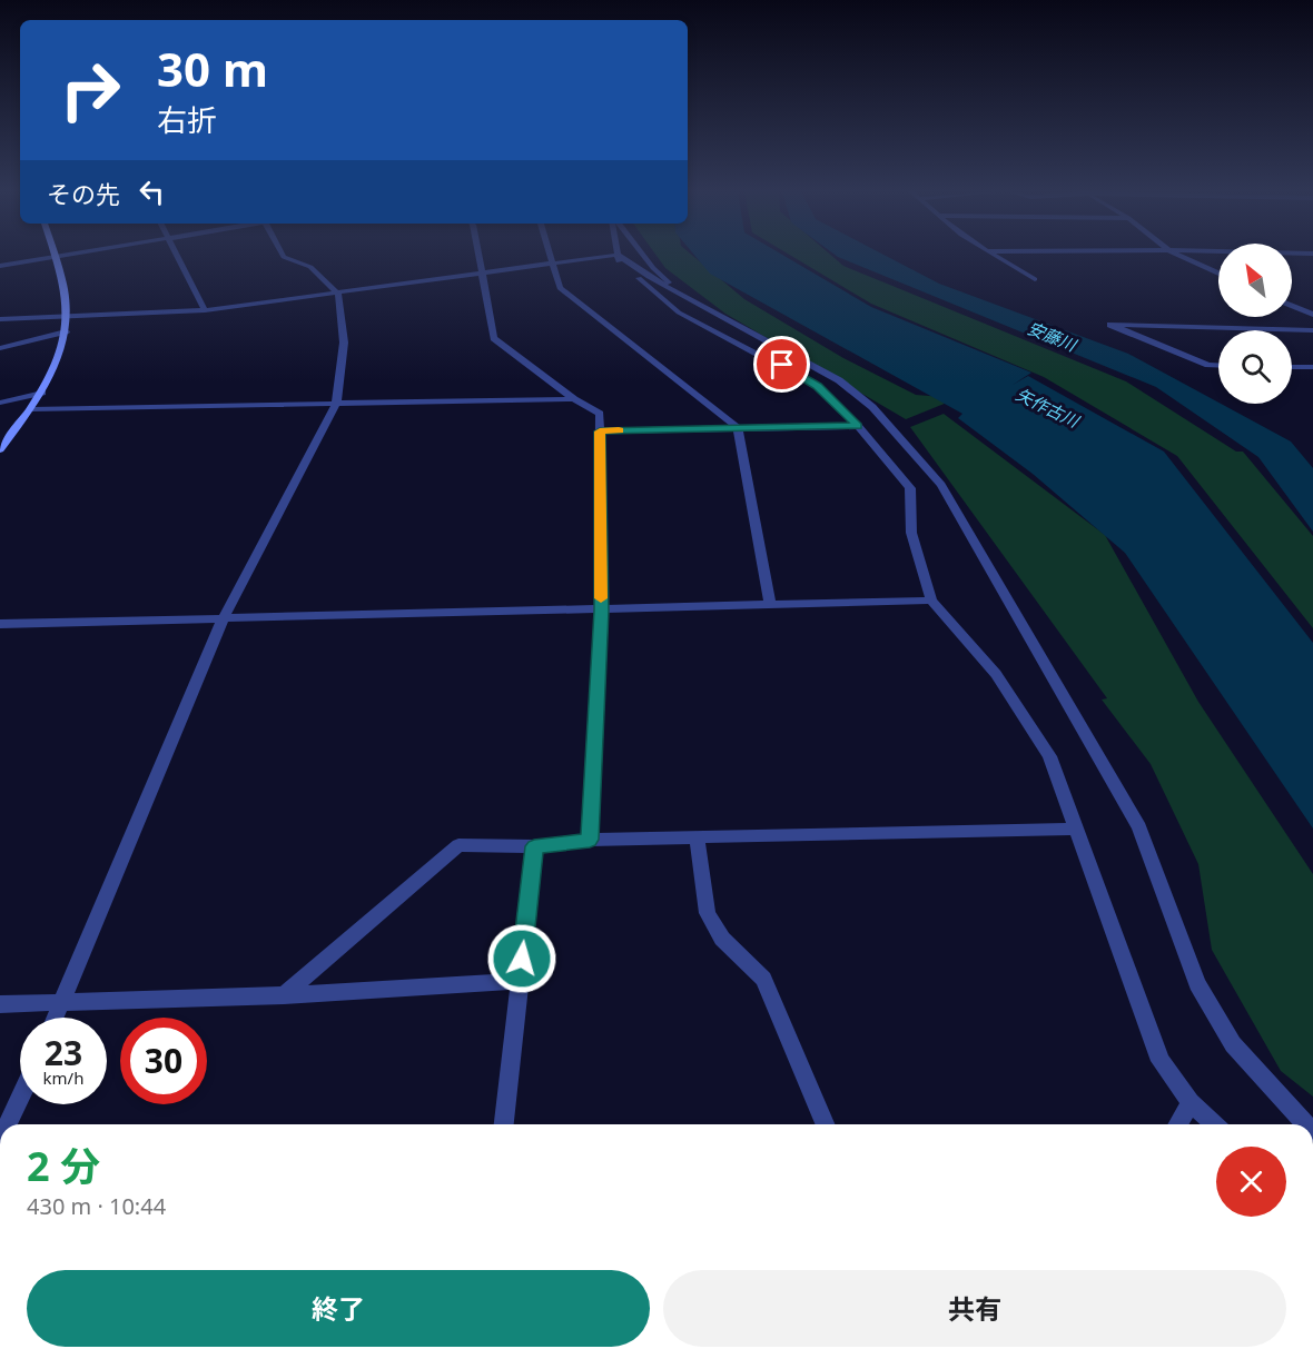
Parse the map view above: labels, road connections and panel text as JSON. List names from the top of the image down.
{
  "water": ["安藤川", "矢作古川"],
  "north": "top left",
  "page": {
    "turn": ["30 m", "右折"],
    "then": "その先",
    "speed": "23 km/h",
    "limit": "30",
    "heading": ["2 分", "430 m · 10:44"],
    "buttons": ["終了", "共有"]
  }
}
